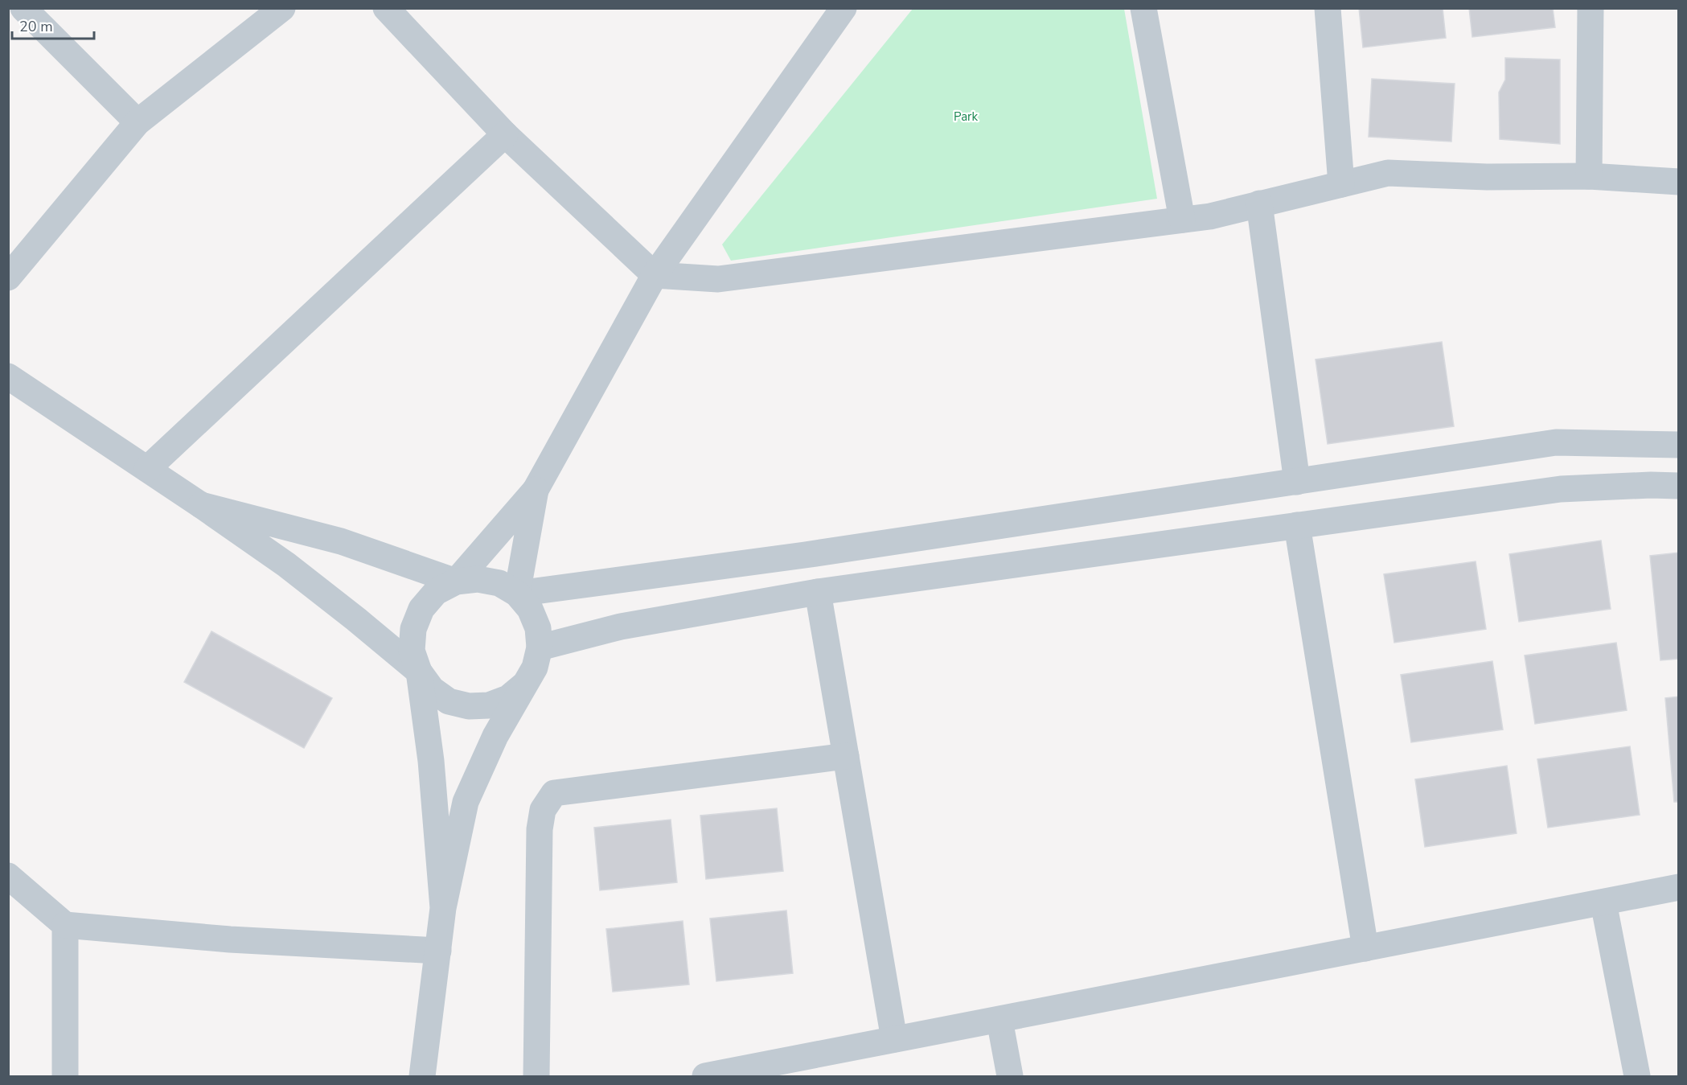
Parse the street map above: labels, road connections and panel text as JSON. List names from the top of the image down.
{
  "parks": ["Park"],
  "scale_bar": "20 m"
}
